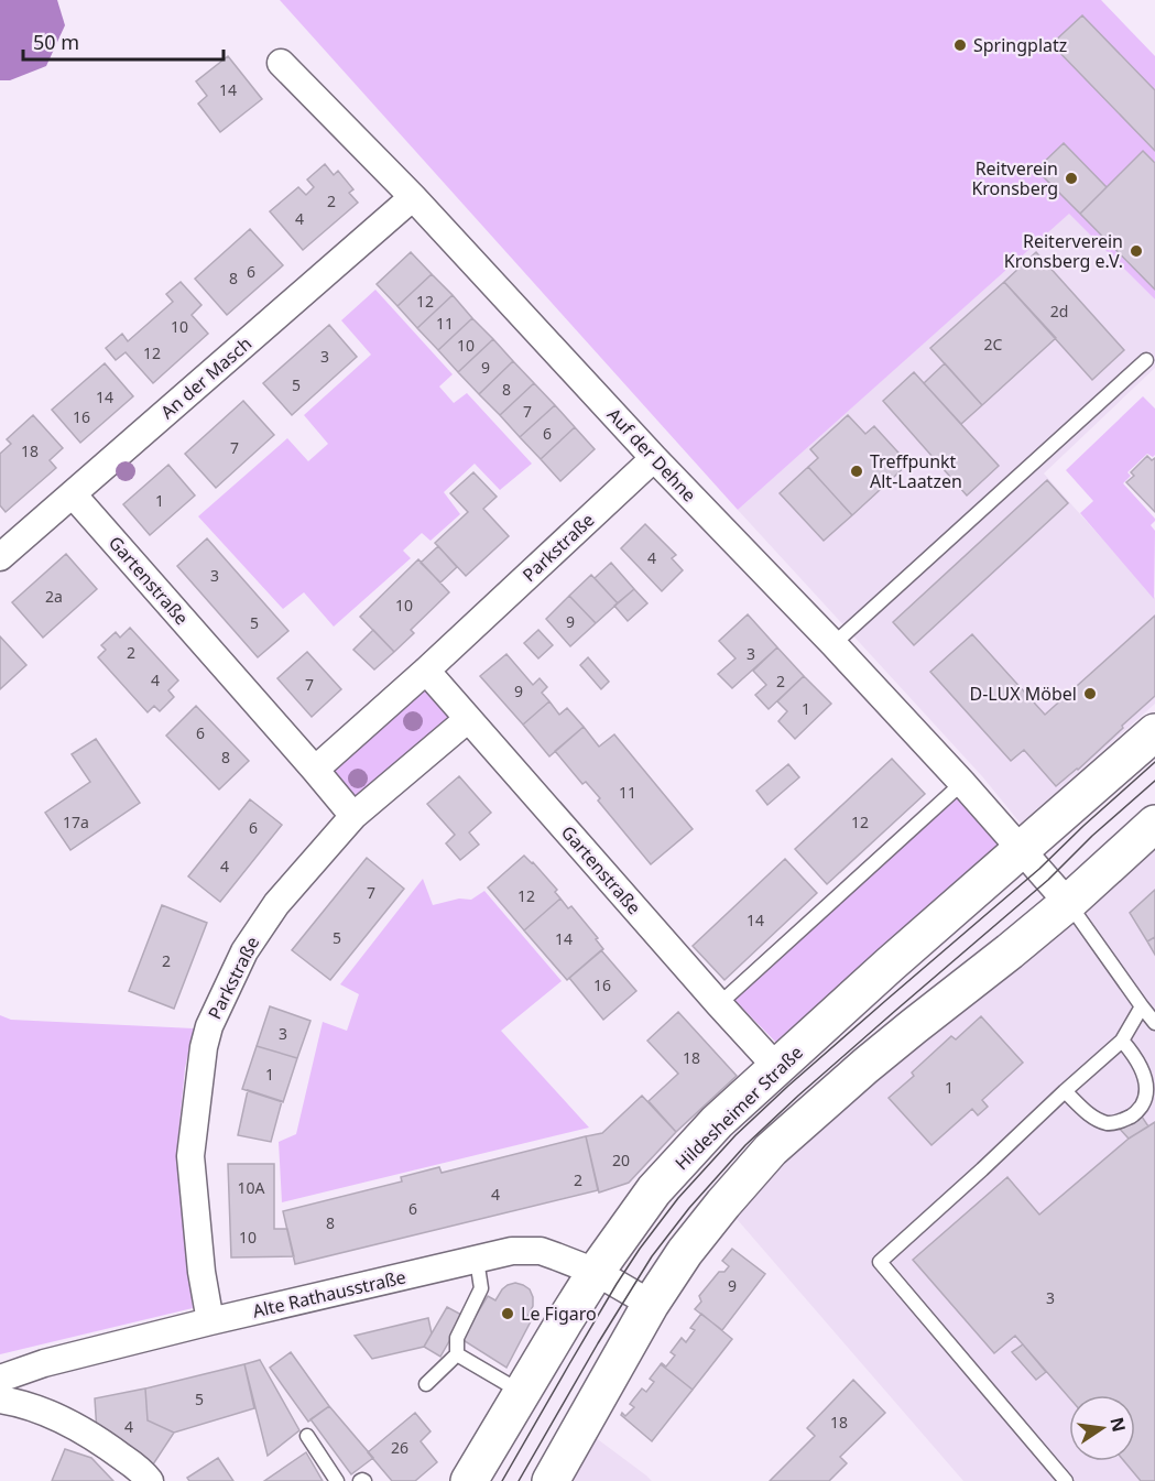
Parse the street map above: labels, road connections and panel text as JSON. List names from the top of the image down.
{
  "streets": {
    "main road": ["Hildesheimer Straße"],
    "street": [
      "An der Masch",
      "Auf der Dehne",
      "Parkstraße",
      "Gartenstraße",
      "Alte Rathausstraße"
    ]
  },
  "crossings": [
    ["An der Masch", "Auf der Dehne"],
    ["An der Masch", "Gartenstraße"],
    ["Auf der Dehne", "Parkstraße"],
    ["Auf der Dehne", "Hildesheimer Straße"],
    ["Parkstraße", "Gartenstraße"],
    ["Parkstraße", "Alte Rathausstraße"],
    ["Gartenstraße", "Hildesheimer Straße"],
    ["Hildesheimer Straße", "Alte Rathausstraße"]
  ],
  "places": [
    "Springplatz",
    "Reitverein Kronsberg",
    "Reiterverein Kronsberg e.V.",
    "Treffpunkt Alt-Laatzen",
    "D-LUX Möbel",
    "Le Figaro"
  ],
  "house_numbers": [
    "14",
    "2",
    "4",
    "6",
    "8",
    "12",
    "2d",
    "11",
    "10",
    "2C",
    "10",
    "12",
    "3",
    "9",
    "5",
    "8",
    "14",
    "7",
    "16",
    "6",
    "7",
    "18",
    "1",
    "4",
    "3",
    "2a",
    "10",
    "9",
    "5",
    "2",
    "3",
    "4",
    "2",
    "7",
    "9",
    "1",
    "6",
    "8",
    "11",
    "17a",
    "12",
    "6",
    "4",
    "7",
    "12",
    "14",
    "5",
    "14",
    "2",
    "16",
    "3",
    "18",
    "1",
    "1",
    "20",
    "2",
    "10A",
    "4",
    "6",
    "8",
    "10",
    "9",
    "3",
    "5",
    "18",
    "4",
    "26"
  ],
  "scale_bar": "50 m",
  "north": "right"
}
